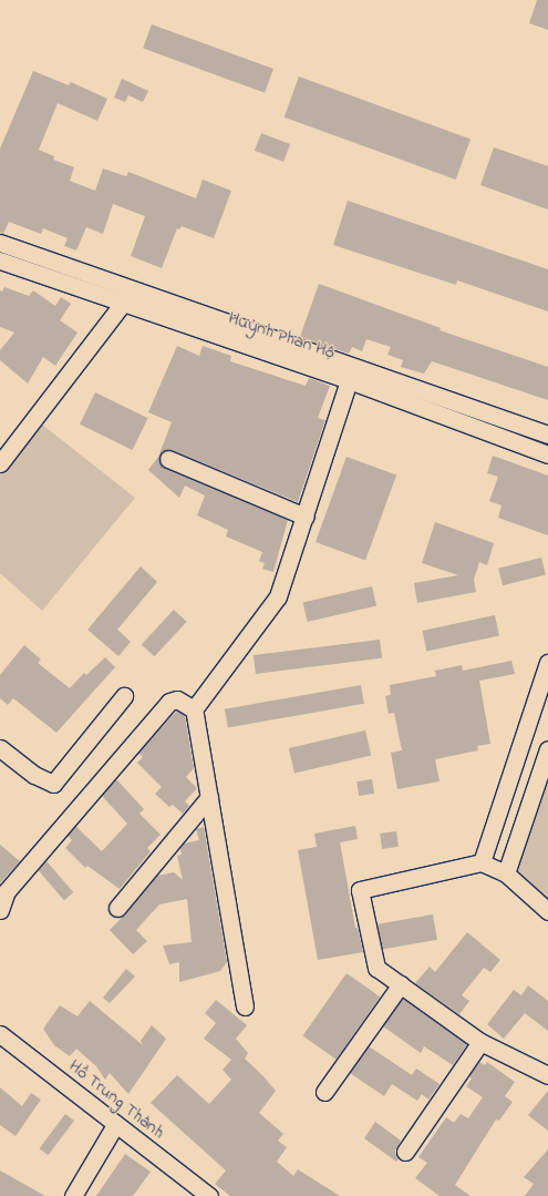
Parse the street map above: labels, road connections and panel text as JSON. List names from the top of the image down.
{
  "streets": {
    "street": ["Huỳnh Phan Hộ", "Hồ Trung Thành"]
  }
}
